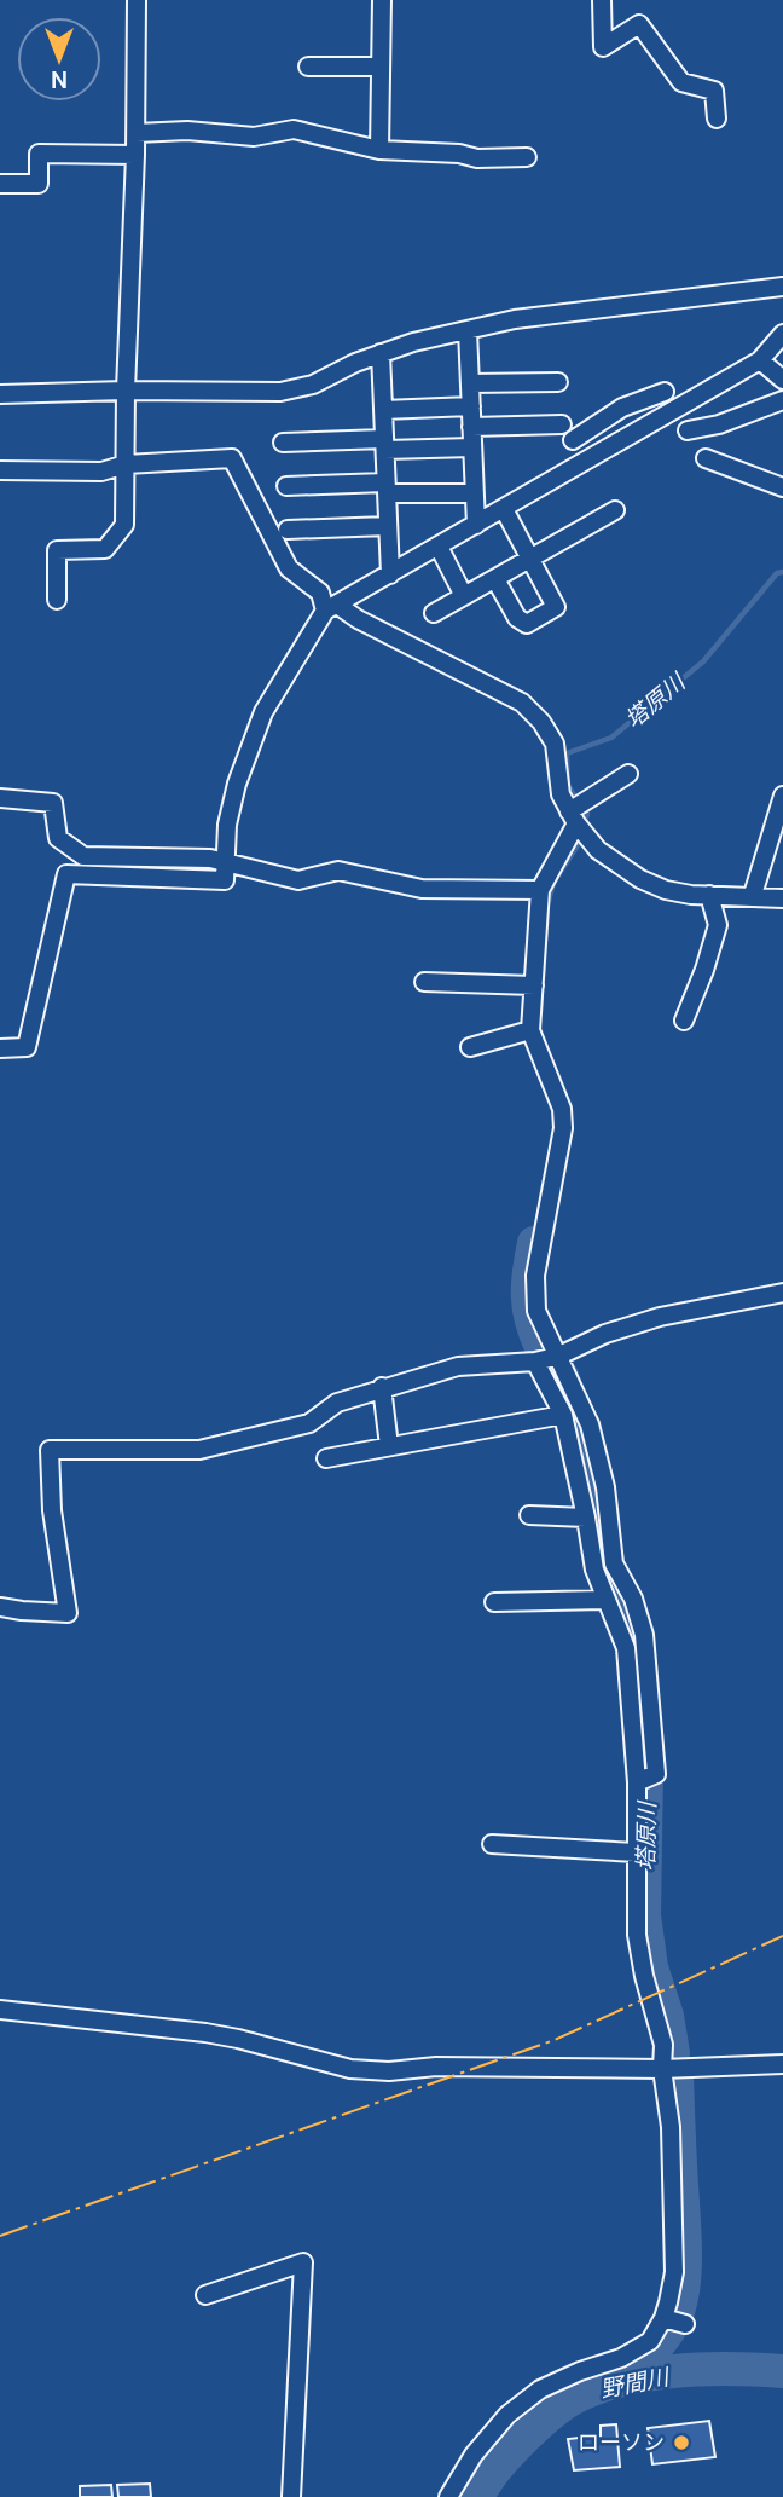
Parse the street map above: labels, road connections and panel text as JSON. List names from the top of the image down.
{
  "water": ["塔原川", "野間川"],
  "places": ["ローソン"],
  "north": "bottom"
}
